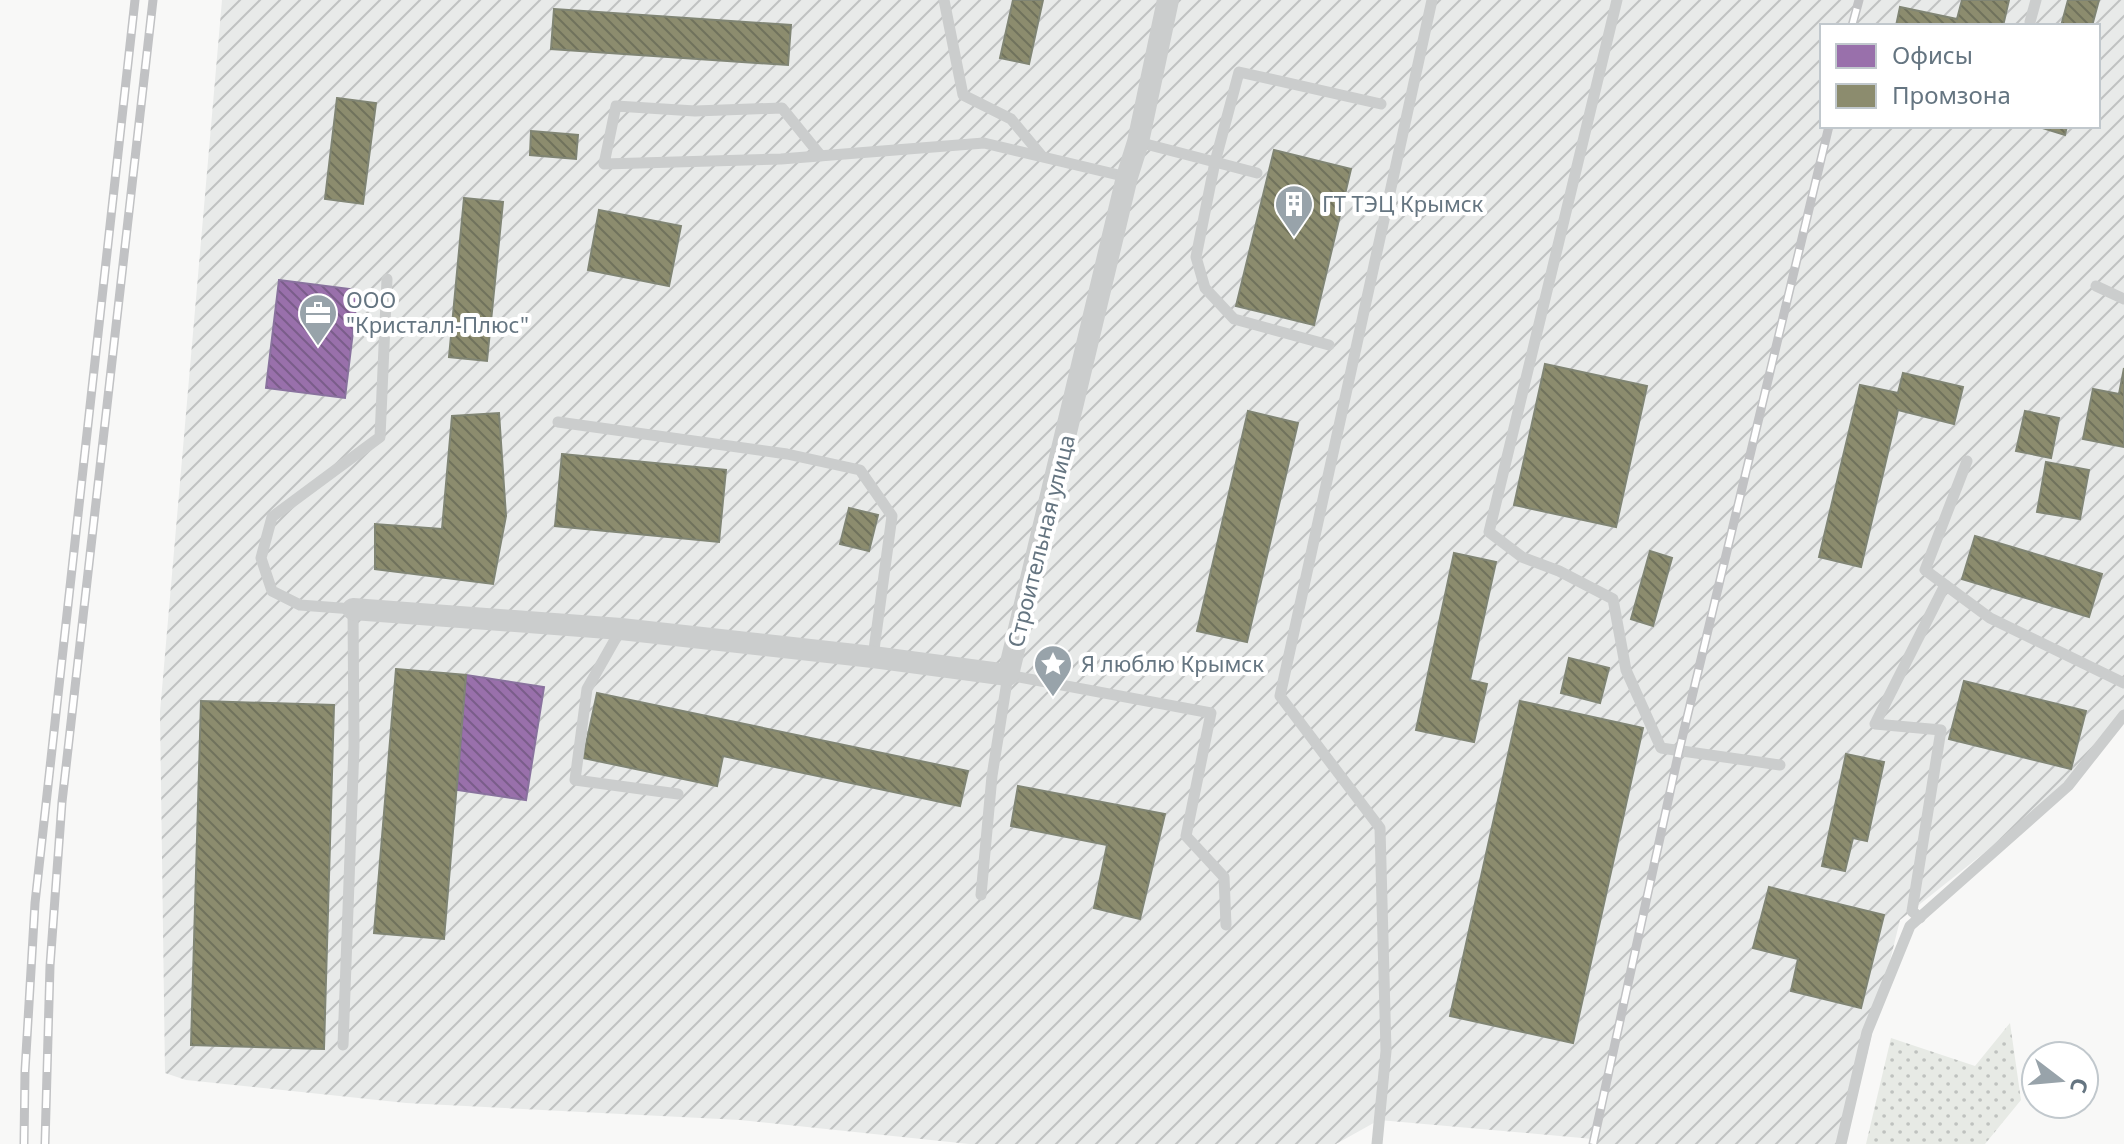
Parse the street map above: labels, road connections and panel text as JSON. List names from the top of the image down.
{
  "streets": {
    "street": ["Строительная улица"]
  },
  "places": {
    "building": ["ГТ ТЭЦ Крымск"],
    "office": ["ООО \"Кристалл-Плюс\""],
    "place": ["Я люблю Крымск"]
  },
  "legend": ["Офисы", "Промзона"],
  "north": "right"
}
